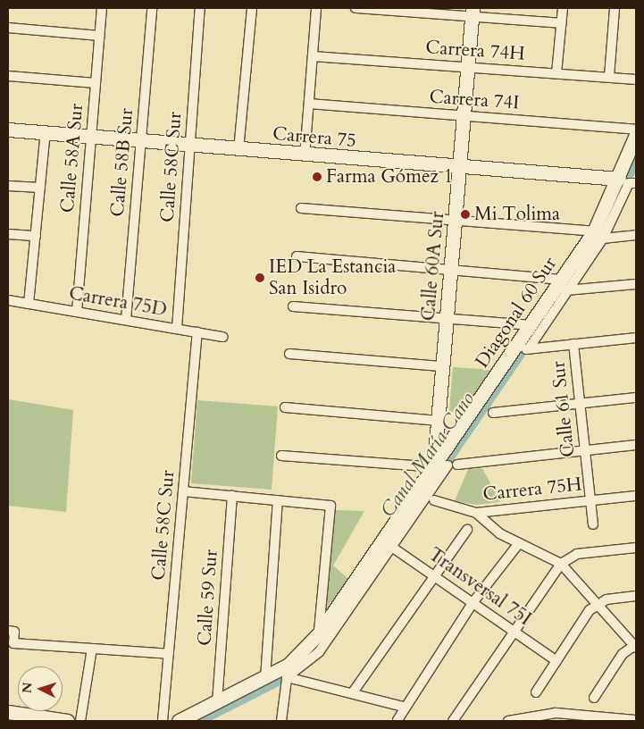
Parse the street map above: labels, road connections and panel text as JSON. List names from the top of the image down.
{
  "streets": {
    "street": [
      "Carrera 74H",
      "Carrera 74I",
      "Carrera 75",
      "Calle 58A Sur",
      "Calle 58B Sur",
      "Calle 58C Sur",
      "Calle 60A Sur",
      "Carrera 75D",
      "Diagonal 60 Sur",
      "Calle 61 Sur",
      "Carrera 75H",
      "Transversal 75I",
      "Calle 59 Sur"
    ]
  },
  "crossings": [
    ["Carrera 74H", "Calle 60A Sur"],
    ["Carrera 74I", "Calle 60A Sur"],
    ["Carrera 75", "Calle 58A Sur"],
    ["Carrera 75", "Calle 58B Sur"],
    ["Carrera 75", "Calle 58C Sur"],
    ["Carrera 75", "Calle 60A Sur"],
    ["Carrera 75", "Diagonal 60 Sur"],
    ["Calle 58A Sur", "Carrera 75D"],
    ["Calle 58B Sur", "Carrera 75D"],
    ["Calle 58C Sur", "Carrera 75D"],
    ["Calle 60A Sur", "Diagonal 60 Sur"],
    ["Diagonal 60 Sur", "Transversal 75I"],
    ["Diagonal 60 Sur", "Calle 59 Sur"],
    ["Calle 61 Sur", "Carrera 75H"]
  ],
  "water": ["Canal María Cano"],
  "places": ["Farma Gómez 1", "Mi Tolima", "IED La Estancia San Isidro"],
  "north": "left"
}
